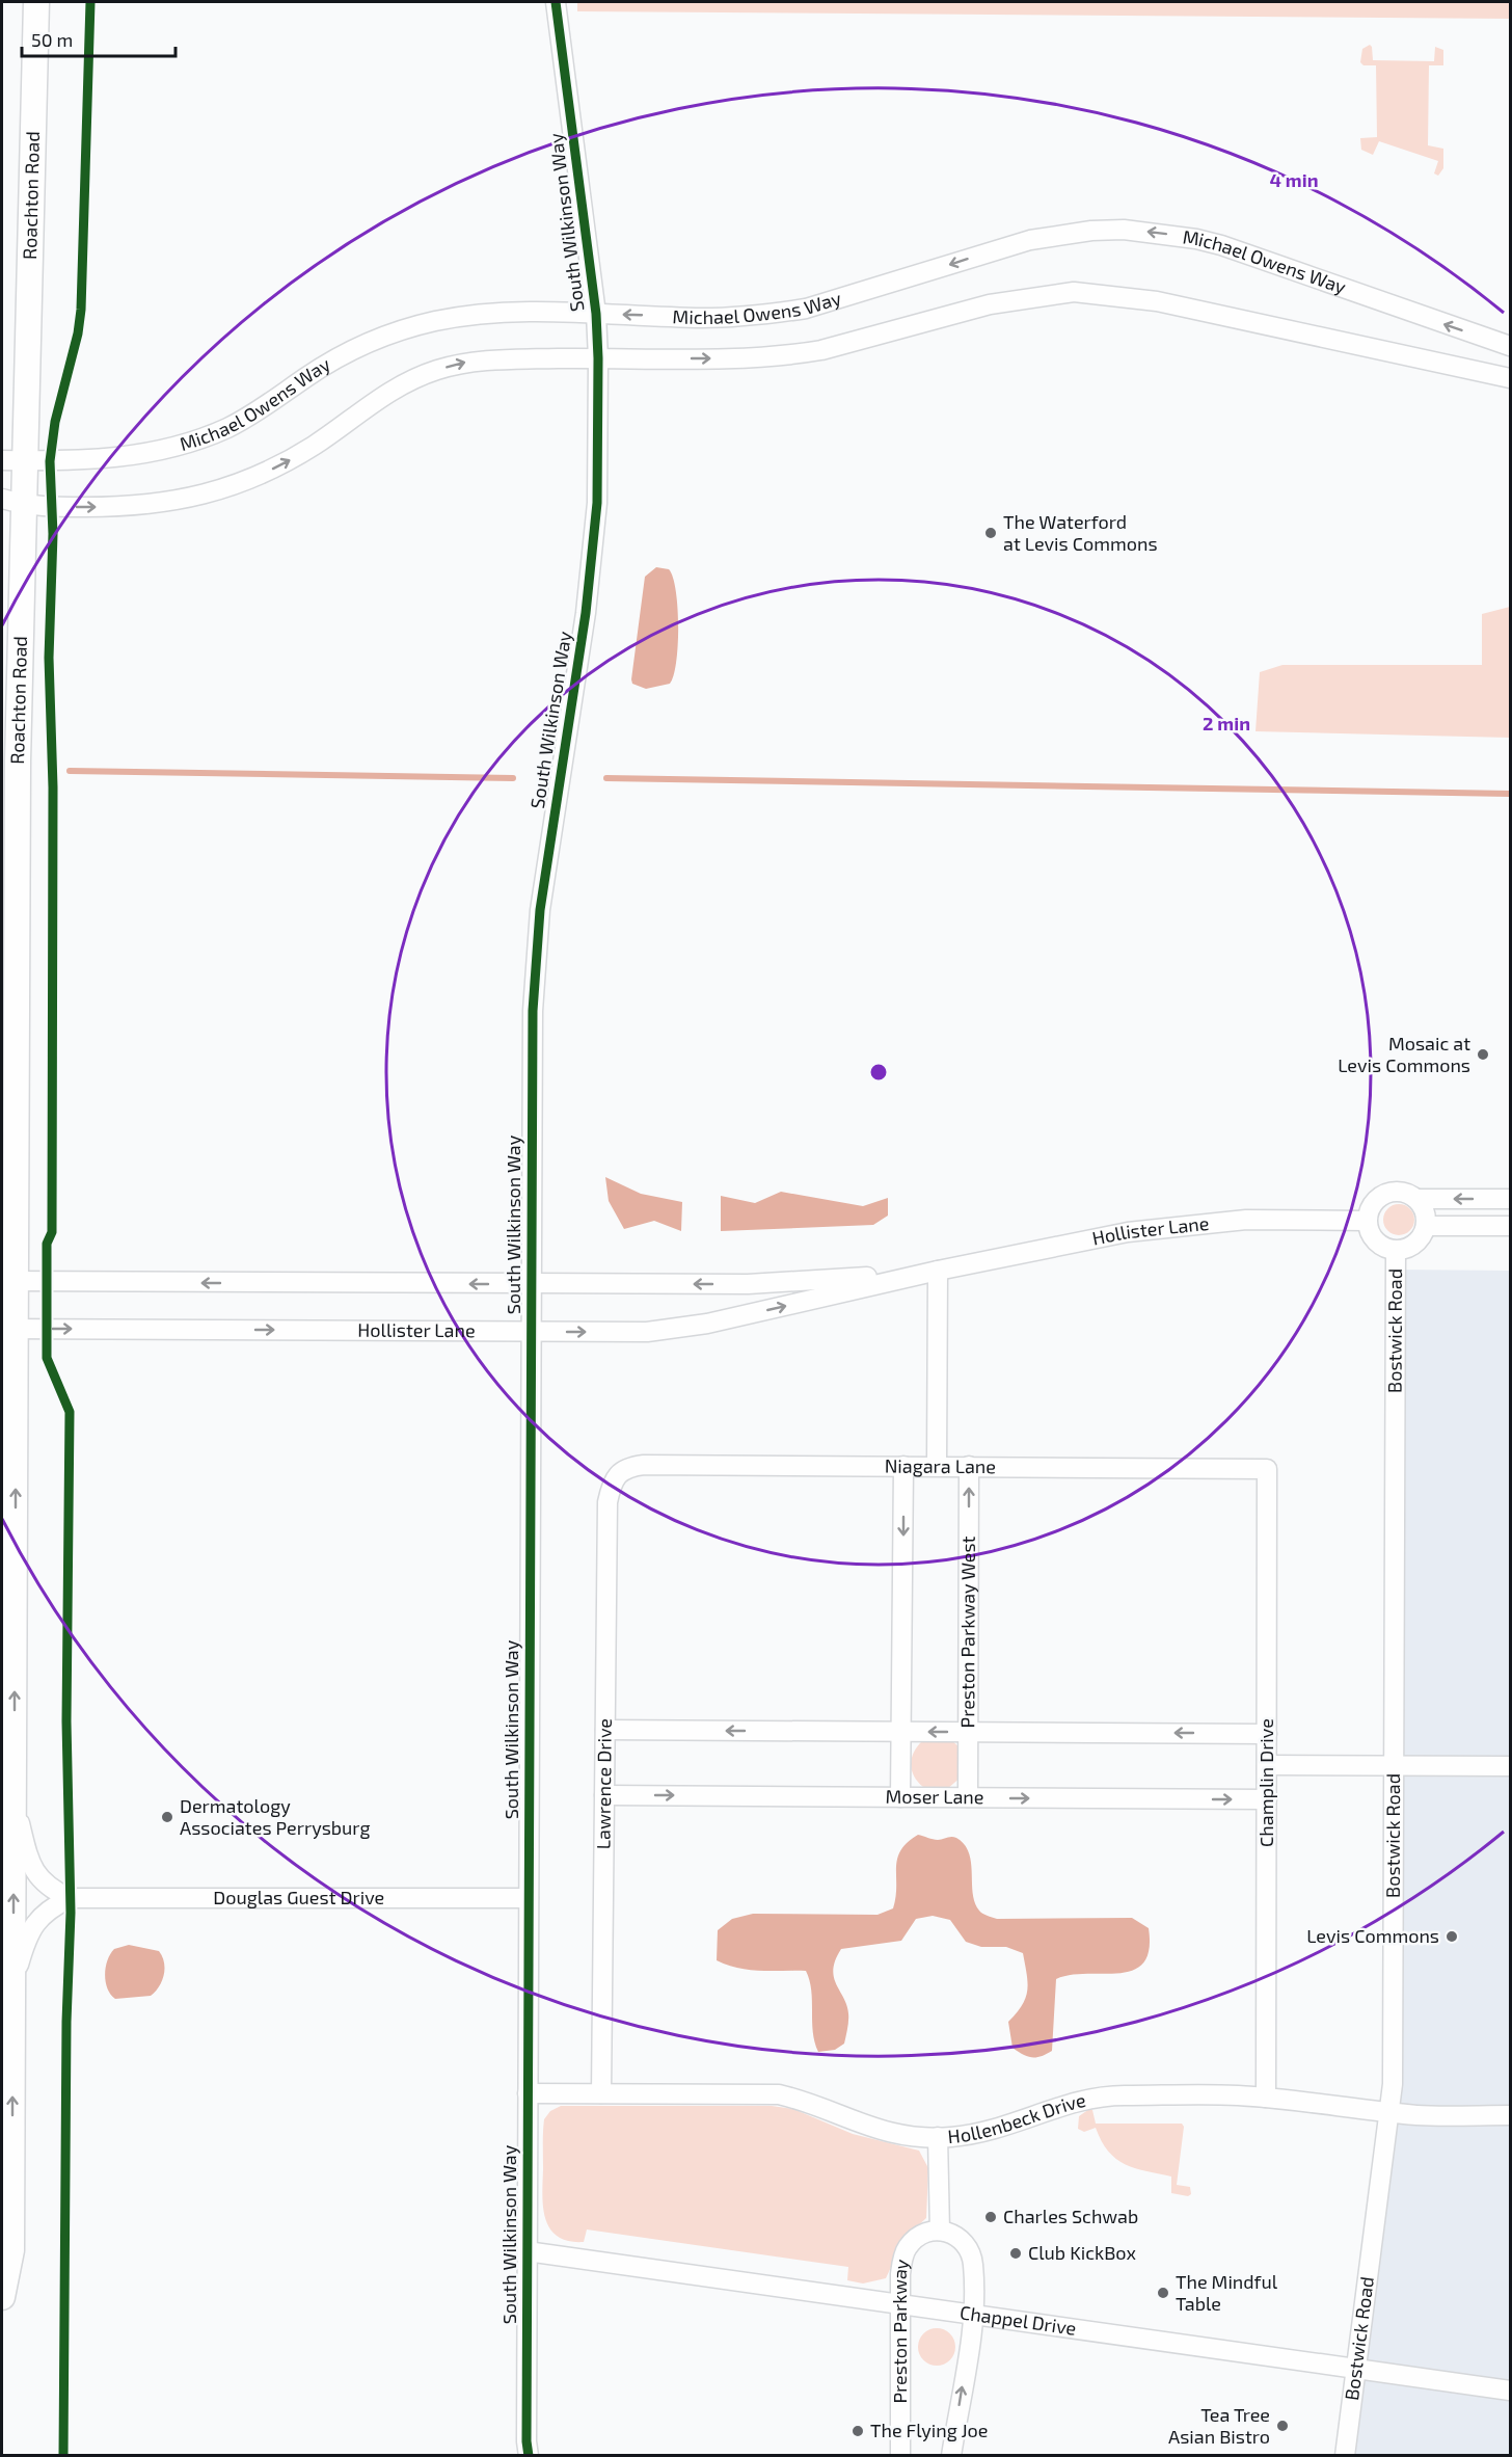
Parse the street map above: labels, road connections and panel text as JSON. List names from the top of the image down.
{
  "streets": {
    "street": [
      "Roachton Road",
      "South Wilkinson Way",
      "Michael Owens Way",
      "Hollister Lane",
      "Bostwick Road",
      "Niagara Lane",
      "Preston Parkway West",
      "Lawrence Drive",
      "Champlin Drive",
      "Moser Lane",
      "Douglas Guest Drive",
      "Hollenbeck Drive",
      "Chappel Drive",
      "Preston Parkway"
    ]
  },
  "crossings": [
    ["Roachton Road", "Michael Owens Way"],
    ["Roachton Road", "Hollister Lane"],
    ["Roachton Road", "Douglas Guest Drive"],
    ["South Wilkinson Way", "Michael Owens Way"],
    ["South Wilkinson Way", "Hollister Lane"],
    ["South Wilkinson Way", "Douglas Guest Drive"],
    ["South Wilkinson Way", "Hollenbeck Drive"],
    ["South Wilkinson Way", "Chappel Drive"],
    ["Hollister Lane", "Bostwick Road"],
    ["Bostwick Road", "Hollenbeck Drive"],
    ["Bostwick Road", "Chappel Drive"],
    ["Niagara Lane", "Preston Parkway West"],
    ["Niagara Lane", "Lawrence Drive"],
    ["Niagara Lane", "Champlin Drive"],
    ["Preston Parkway West", "Moser Lane"],
    ["Lawrence Drive", "Moser Lane"],
    ["Lawrence Drive", "Hollenbeck Drive"],
    ["Champlin Drive", "Moser Lane"],
    ["Champlin Drive", "Hollenbeck Drive"],
    ["Chappel Drive", "Preston Parkway"]
  ],
  "one_way": ["Roachton Road"],
  "places": [
    "The Waterford at Levis Commons",
    "Mosaic at Levis Commons",
    "Dermatology Associates Perrysburg",
    "Levis Commons",
    "Charles Schwab",
    "Club KickBox",
    "The Mindful Table",
    "Tea Tree Asian Bistro",
    "The Flying Joe"
  ],
  "scale_bar": "50 m",
  "rings": ["4 min", "2 min"]
}
